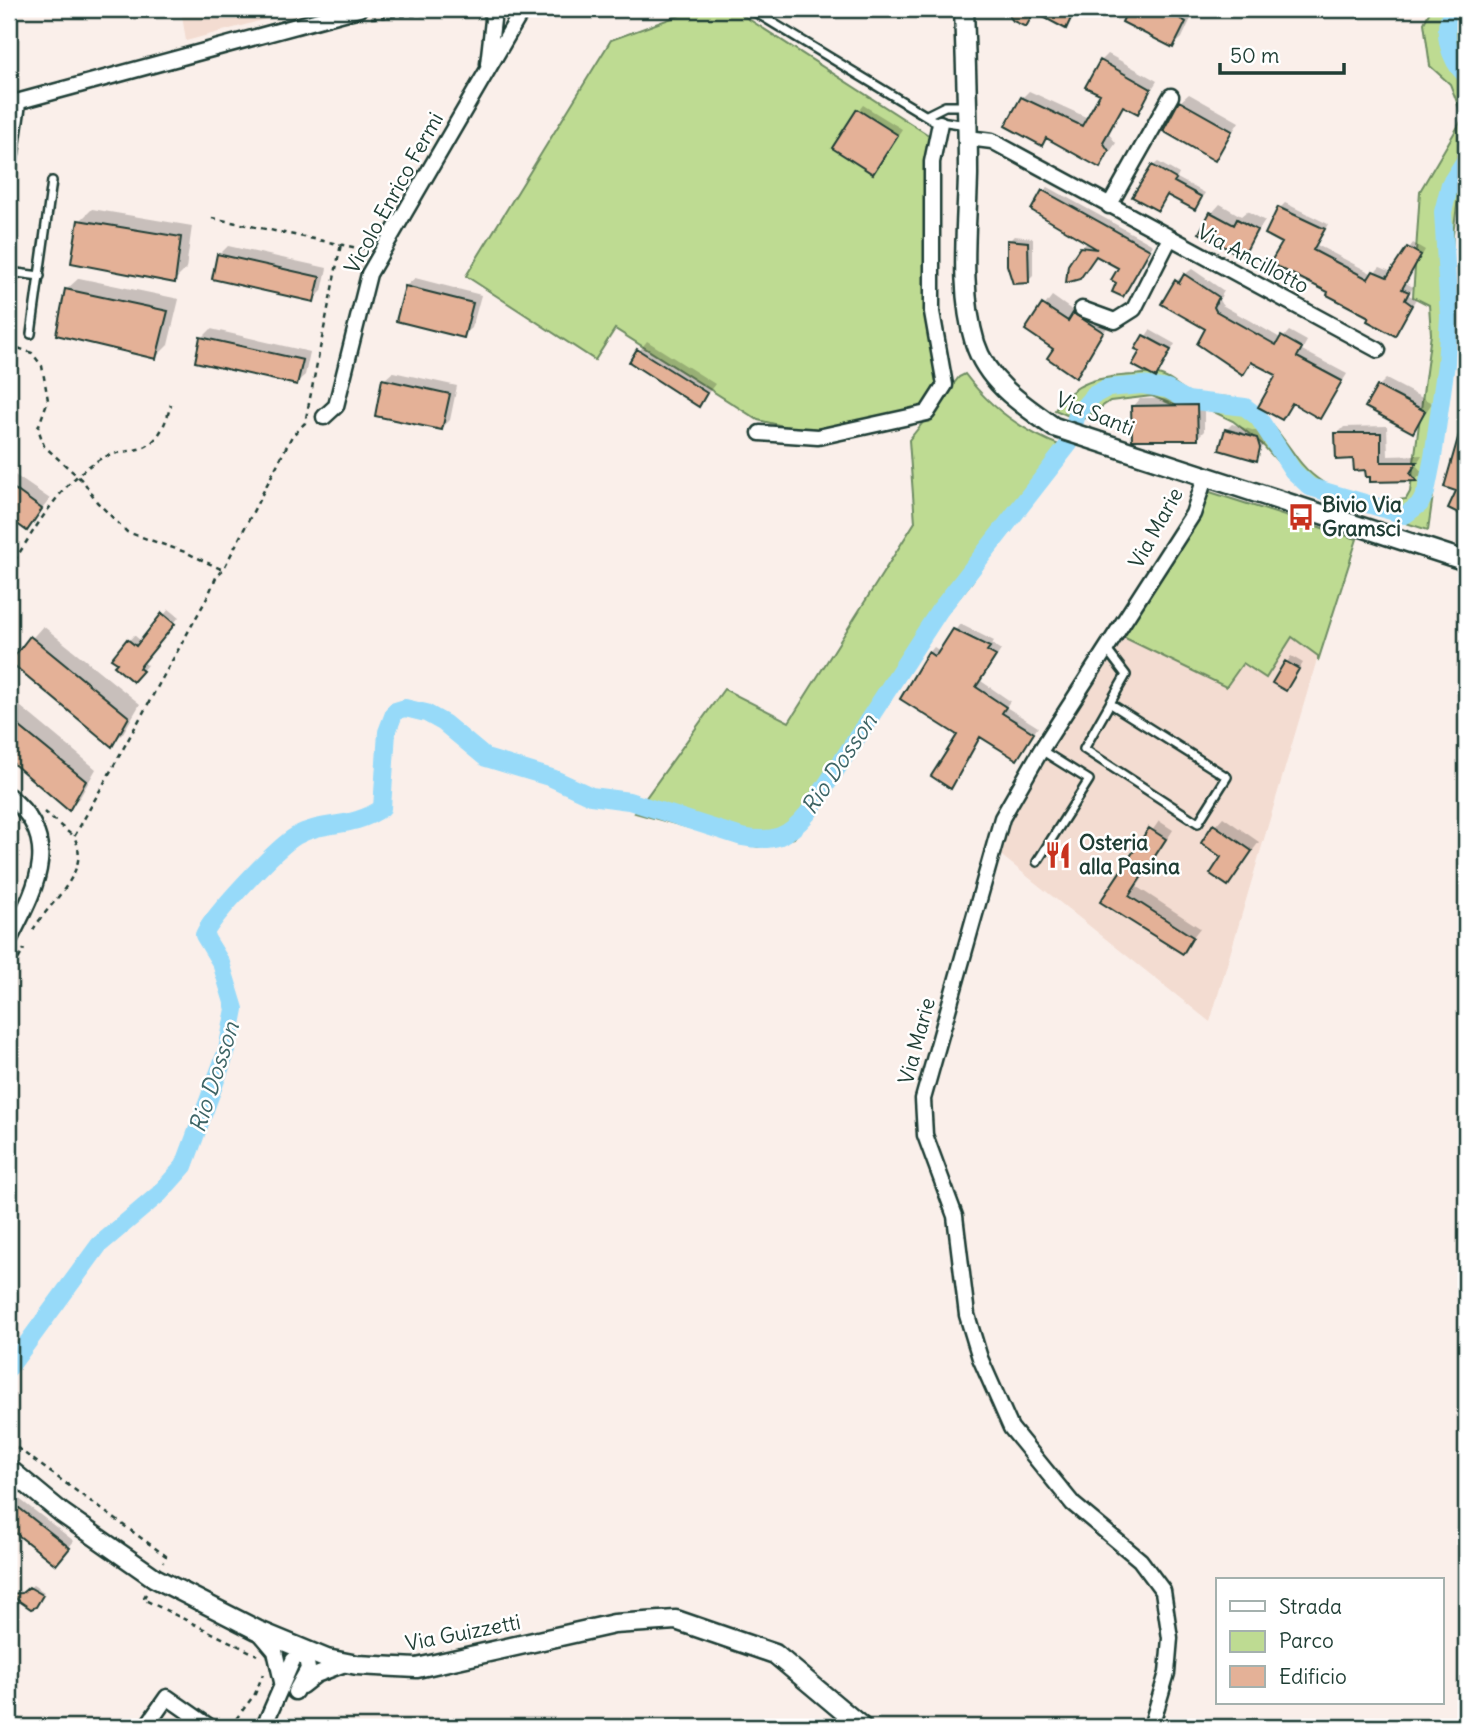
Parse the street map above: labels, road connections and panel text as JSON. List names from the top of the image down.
{
  "streets": {
    "street": [
      "Vicolo Enrico Fermi",
      "Via Ancillotto",
      "Via Santi",
      "Via Marie",
      "Via Guizzetti"
    ]
  },
  "crossings": [
    ["Via Ancillotto", "Via Santi"],
    ["Via Santi", "Via Marie"]
  ],
  "water": ["Rio Dosson"],
  "places": {
    "bus stop": ["Bivio Via Gramsci"],
    "restaurant": ["Osteria alla Pasina"]
  },
  "legend": ["Strada", "Parco", "Edificio"],
  "scale_bar": "50 m"
}
